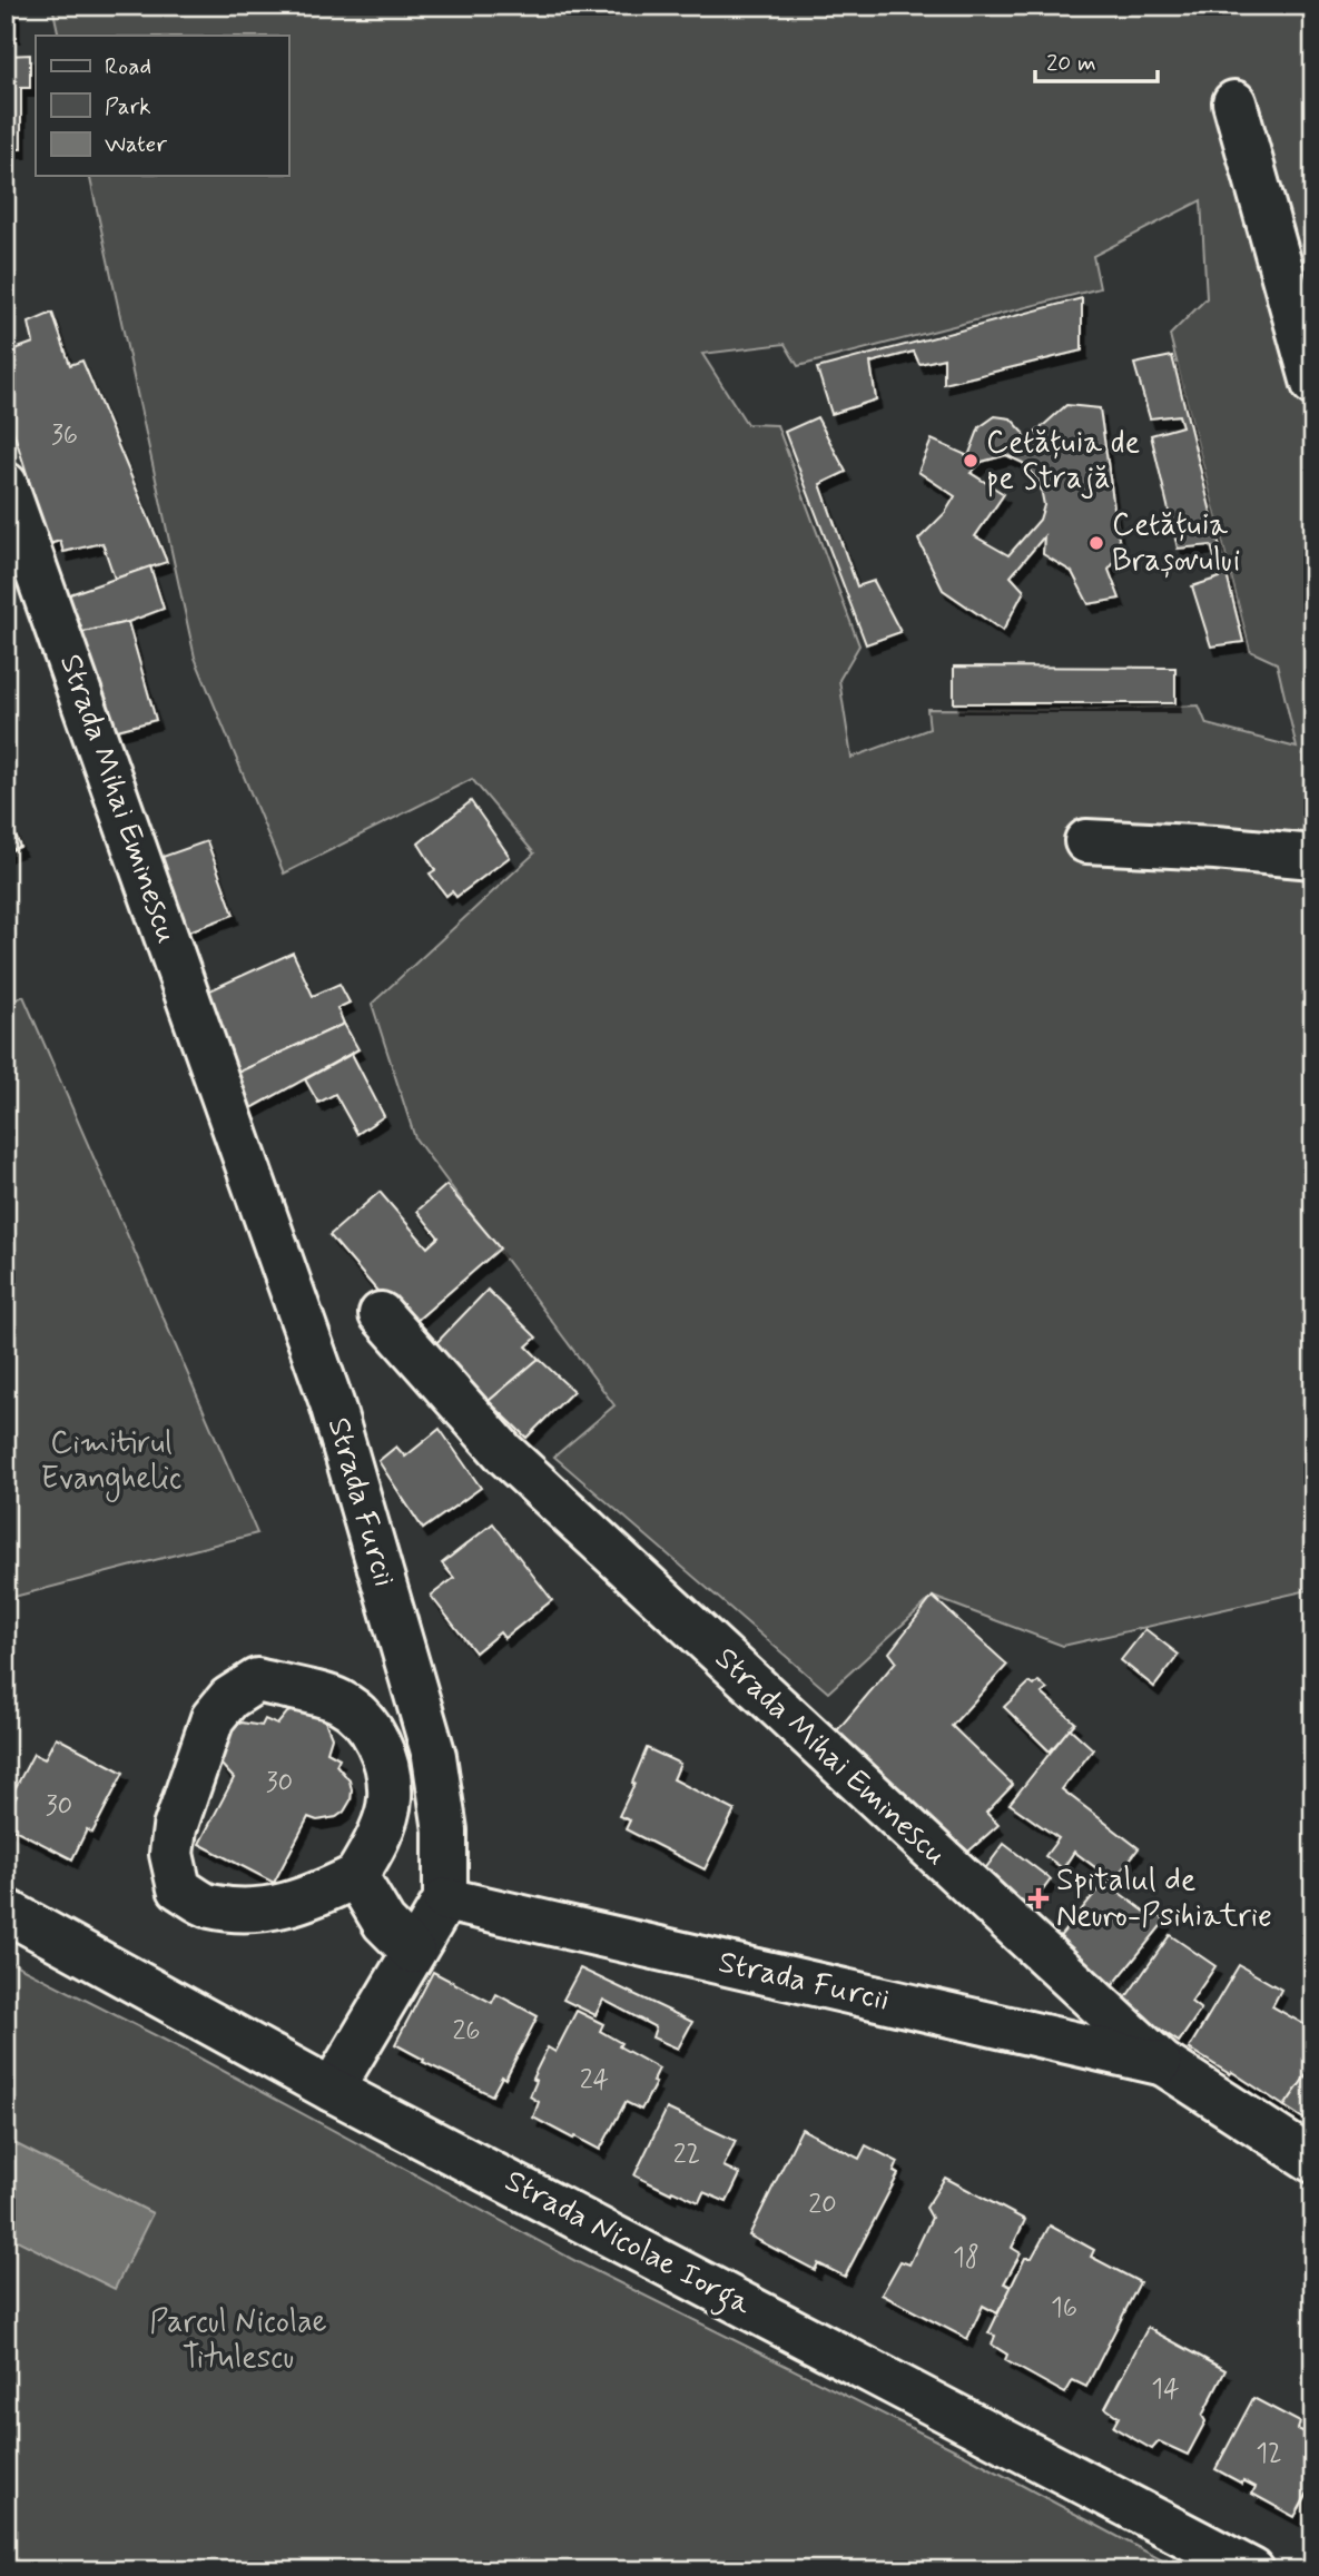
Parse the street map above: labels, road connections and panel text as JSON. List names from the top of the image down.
{
  "streets": {
    "street": ["Strada Mihai Eminescu", "Strada Furcii", "Strada Nicolae Iorga"]
  },
  "crossings": [
    ["Strada Mihai Eminescu", "Strada Furcii"]
  ],
  "parks": ["Cimitirul Evanghelic", "Parcul Nicolae Titulescu"],
  "places": {
    "other": ["Cetățuia de pe Strajă", "Cetățuia Brașovului"],
    "health": ["Spitalul de Neuro-Psihiatrie"]
  },
  "house_numbers": [
    "36",
    "30",
    "30",
    "26",
    "24",
    "22",
    "20",
    "18",
    "16",
    "14",
    "12"
  ],
  "legend": ["Road", "Park", "Water"],
  "scale_bar": "20 m"
}
